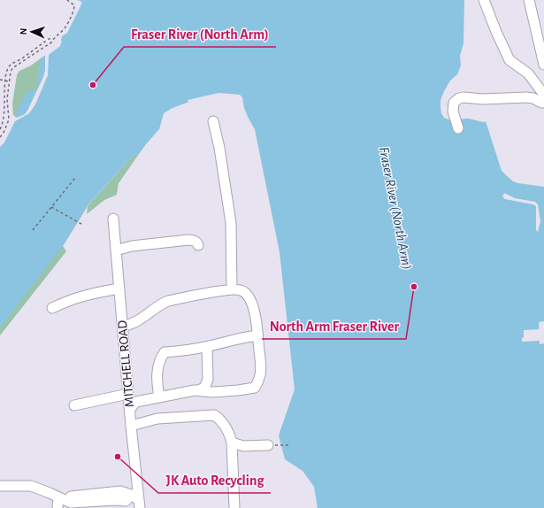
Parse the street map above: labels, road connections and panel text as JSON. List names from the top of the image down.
{
  "streets": {
    "street": ["MITCHELL ROAD"]
  },
  "water": ["Fraser River (North Arm)"],
  "places": ["Fraser River (North Arm)", "North Arm Fraser River", "JK Auto Recycling"],
  "north": "left"
}
